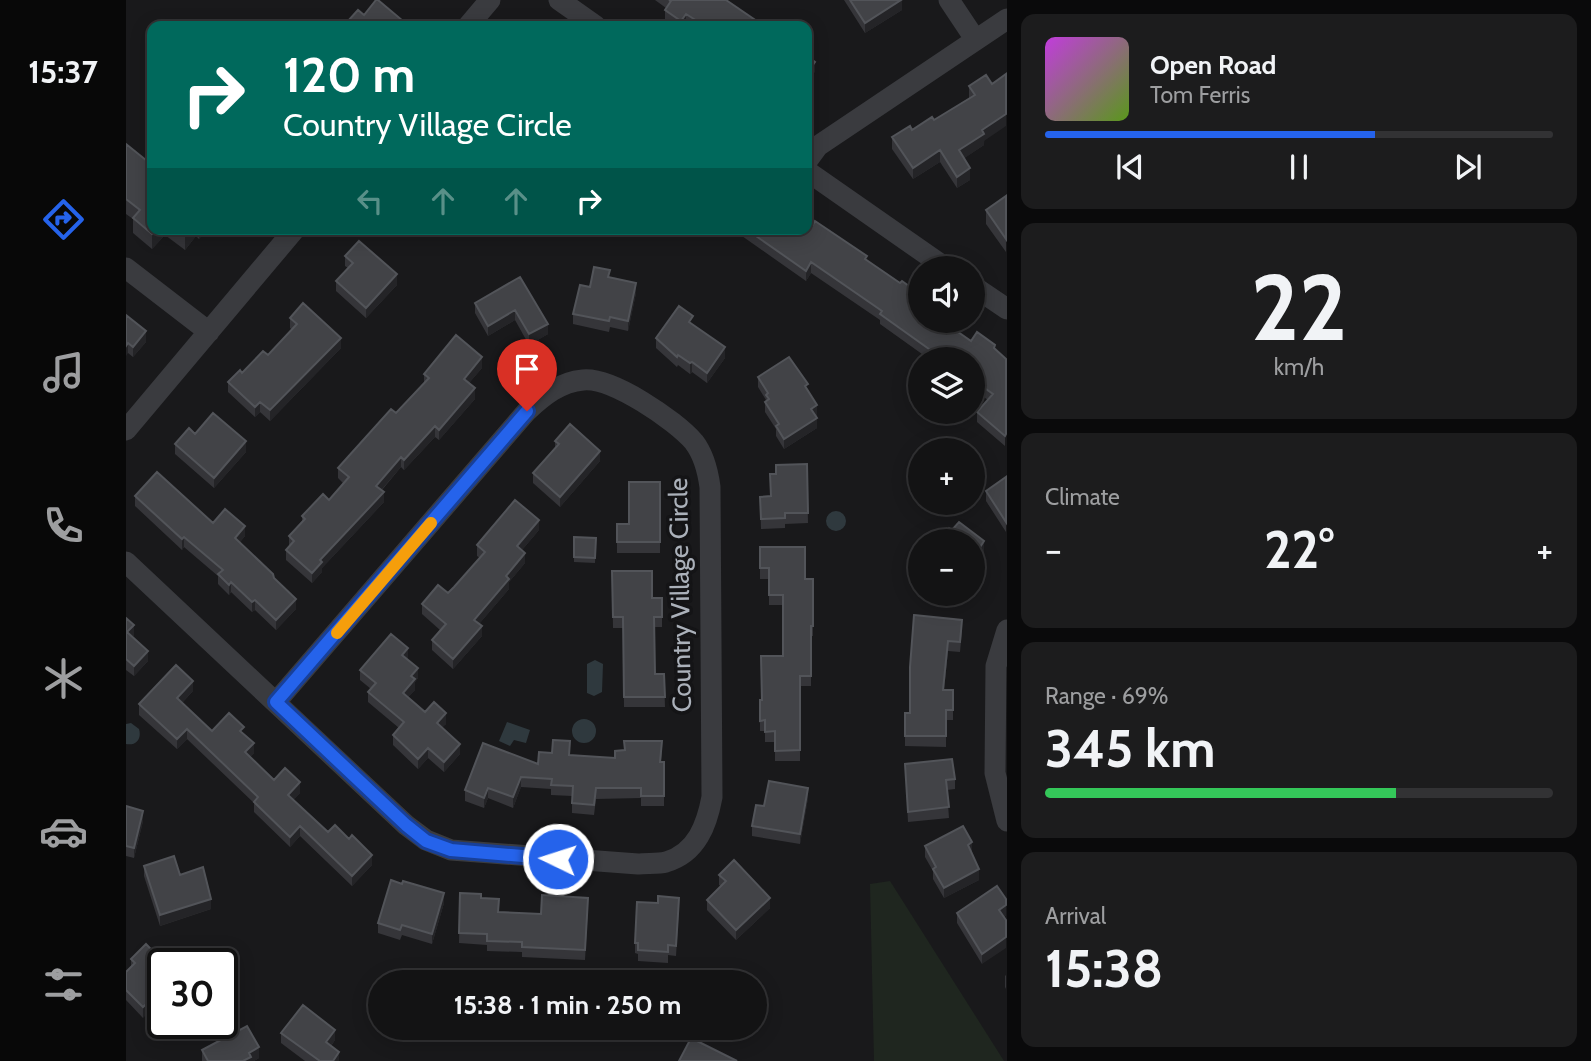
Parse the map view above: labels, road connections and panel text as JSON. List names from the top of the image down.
{
  "streets": {
    "street": ["Country Village Circle"]
  },
  "page": {
    "tabs": "15:37",
    "turn": ["120 m", "Country Village Circle"],
    "song": ["Open Road", "Tom Ferris"],
    "tile": [
      ["22", "km/h"],
      "Climate",
      ["Range · 69%", "345 km"],
      ["Arrival", "15:38"]
    ],
    "map_buttons": ["+", "−"],
    "heat": ["−", "22°", "+"],
    "limit": "30",
    "trip": "15:38 · 1 min · 250 m"
  }
}
